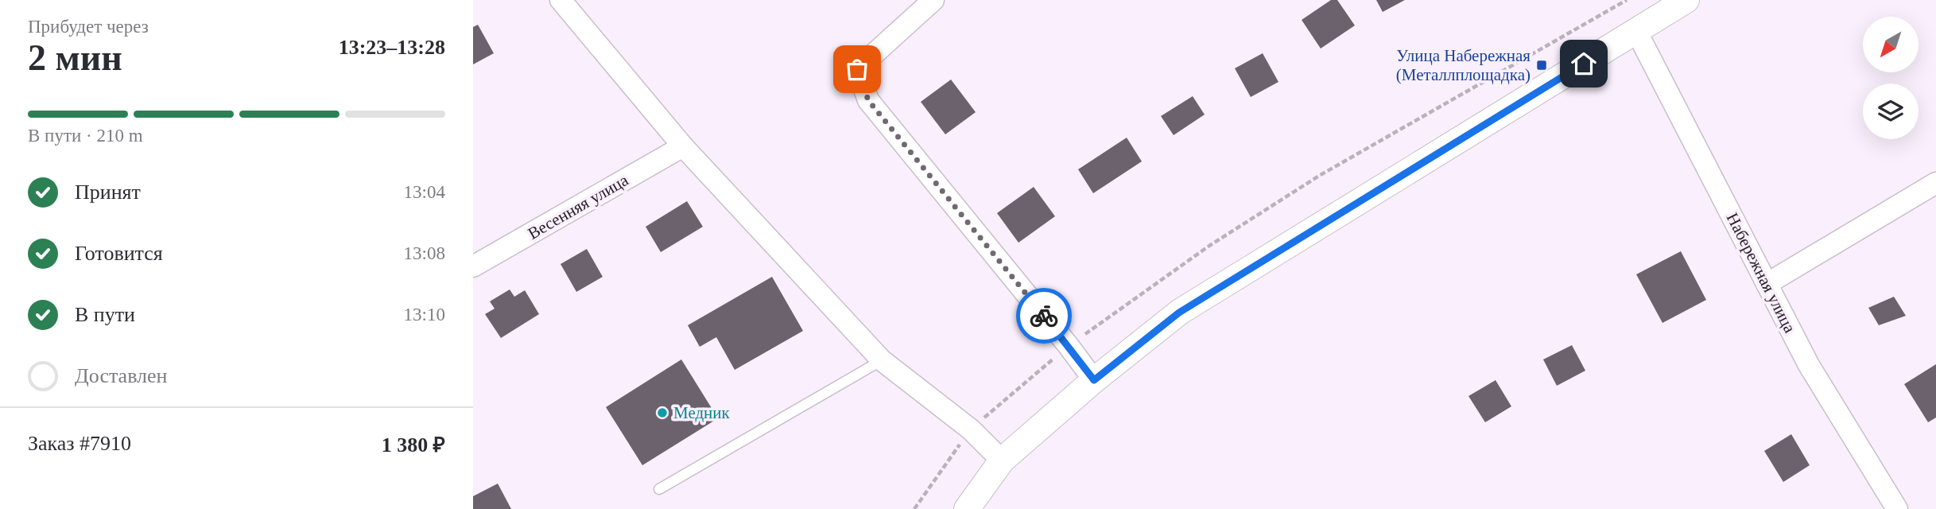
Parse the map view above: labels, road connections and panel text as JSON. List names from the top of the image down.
{
  "streets": {
    "street": ["Весенняя улица", "Набережная улица"]
  },
  "places": {
    "transit": ["Улица Набережная (Металлплощадка)"],
    "other": ["Медник"]
  },
  "north": "bottom left",
  "page": {
    "heading": ["2 мин", "Прибудет через", "13:23–13:28"],
    "panel": ["Заказ #7910", "1 380 ₽"],
    "bar": "В пути · 210 m",
    "list": [
      ["Принят", "13:04"],
      ["Готовится", "13:08"],
      ["В пути", "13:10"],
      "Доставлен"
    ]
  }
}
